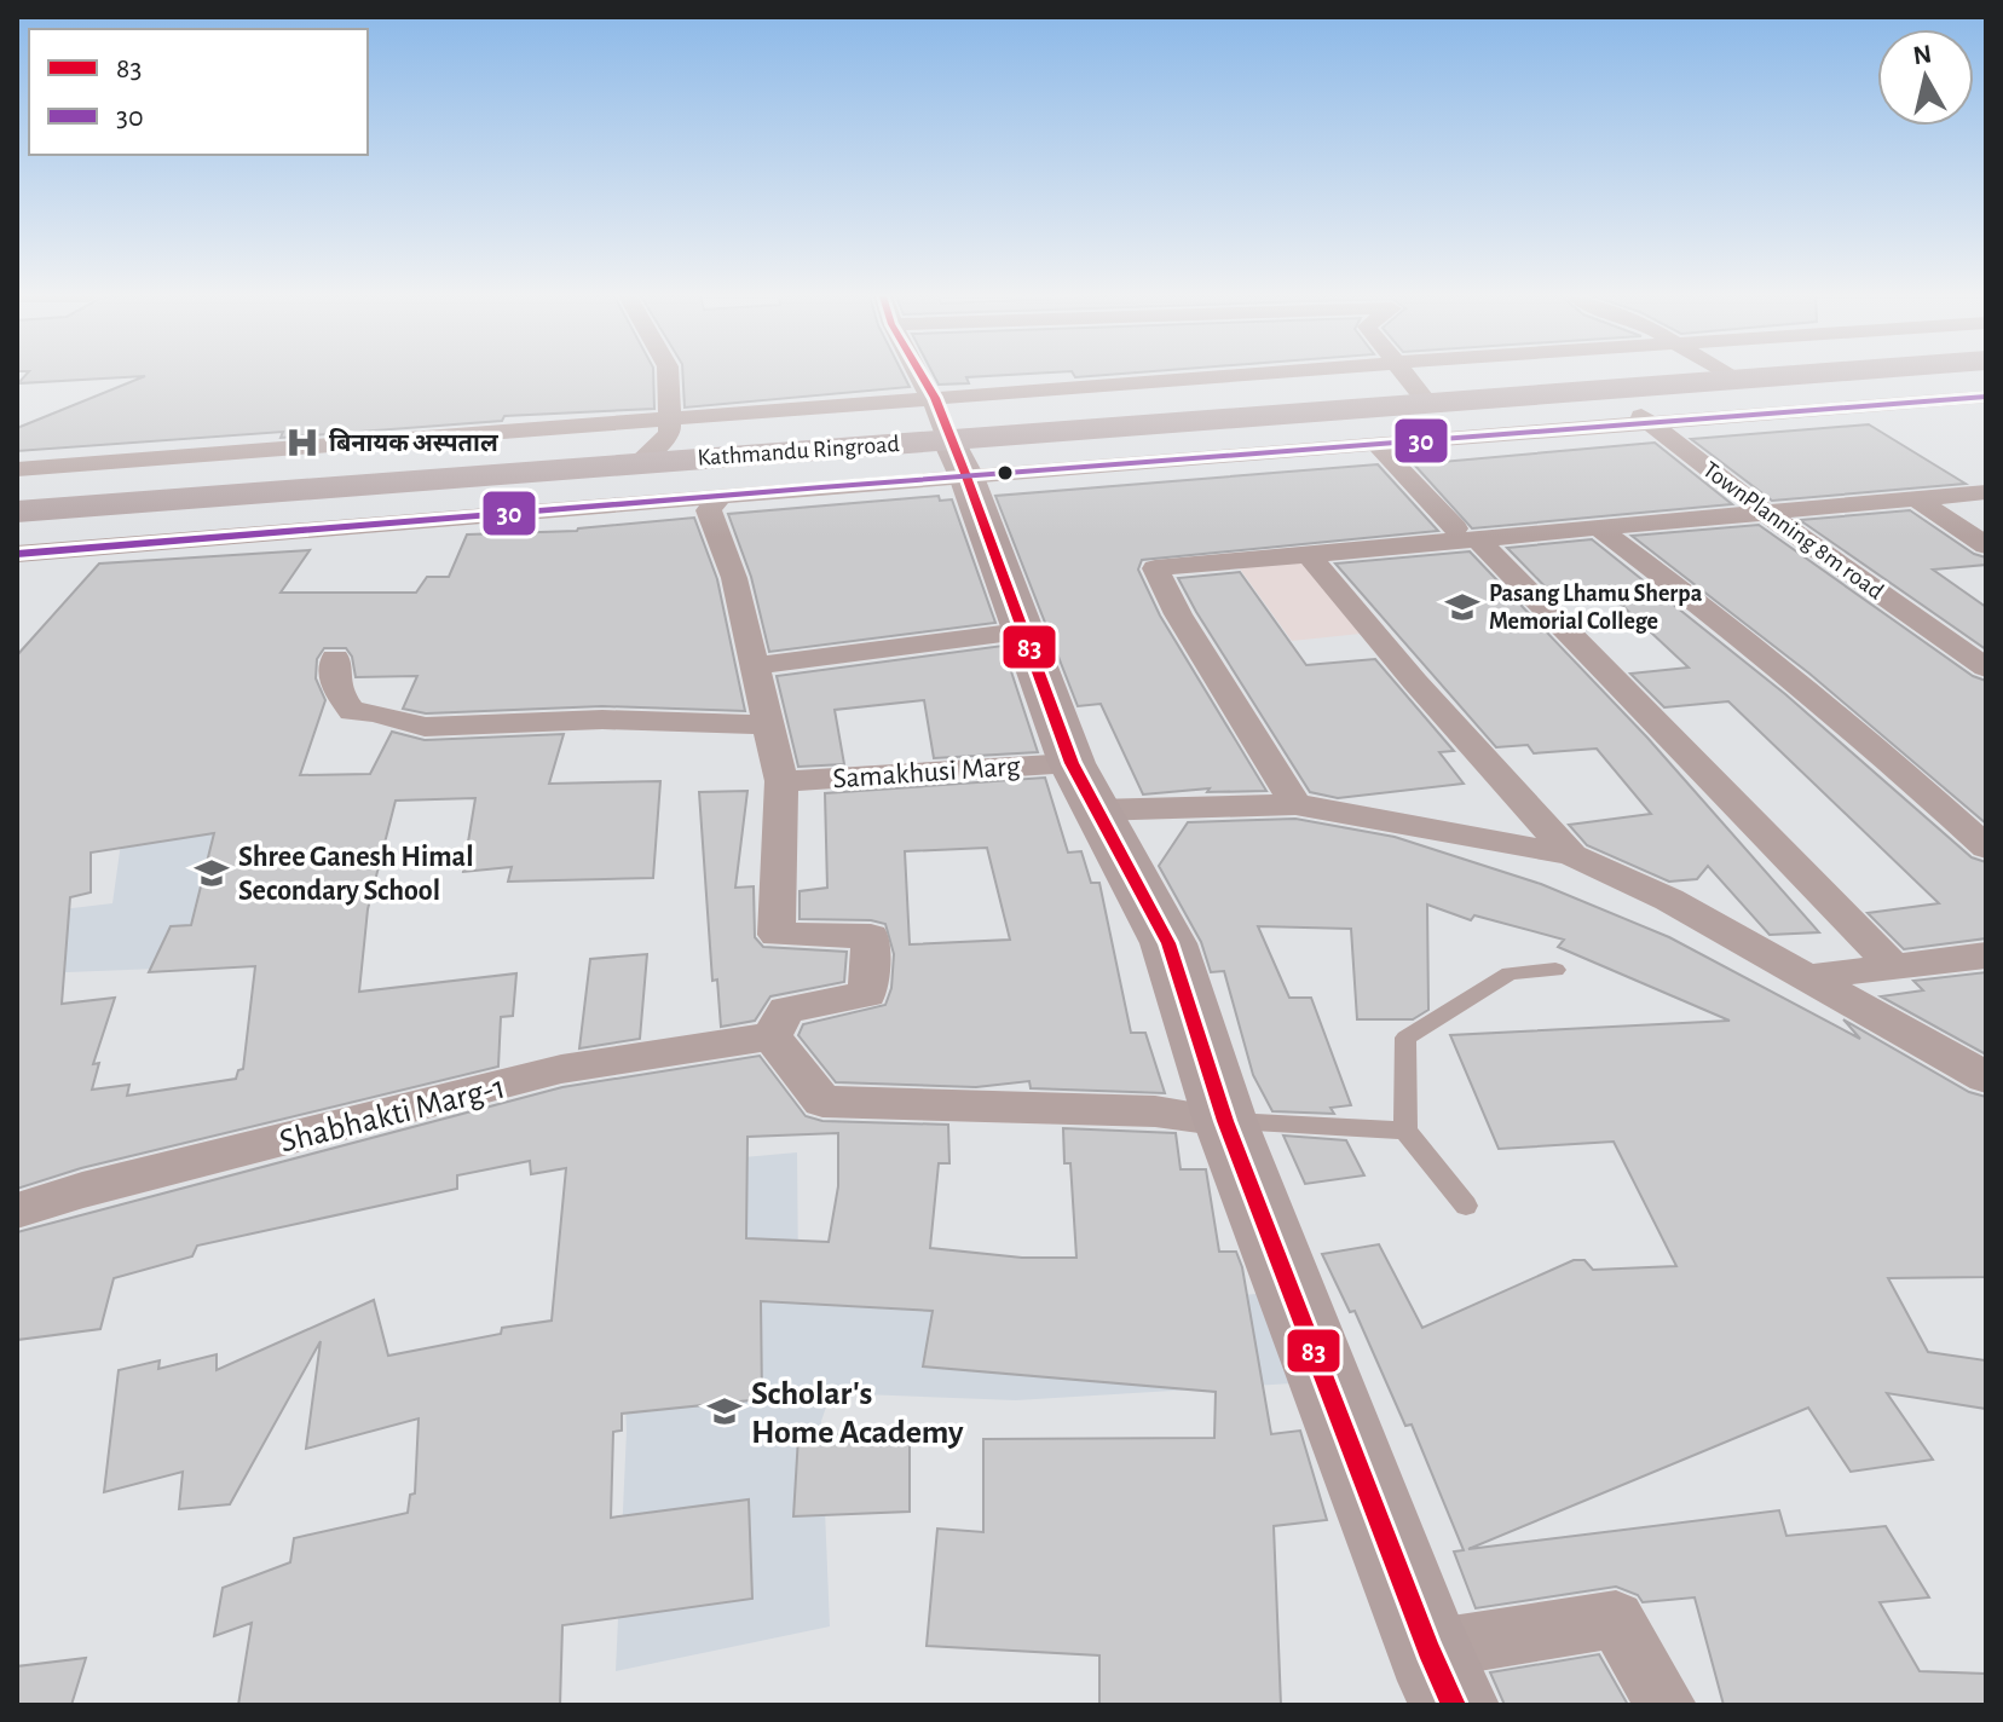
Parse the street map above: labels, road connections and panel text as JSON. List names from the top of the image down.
{
  "streets": {
    "highway": ["Kathmandu Ringroad"],
    "street": ["TownPlanning 8m road", "Samakhusi Marg", "Shabhakti Marg-1"]
  },
  "crossings": [
    ["Kathmandu Ringroad", "TownPlanning 8m road"]
  ],
  "places": {
    "hospital": ["बिनायक अस्पताल"],
    "school or university": ["Pasang Lhamu Sherpa Memorial College", "Shree Ganesh Himal Secondary School", "Scholar's Home Academy"]
  },
  "lines": ["transit line 83", "transit line 30"],
  "legend": ["83", "30"],
  "north": "top"
}
